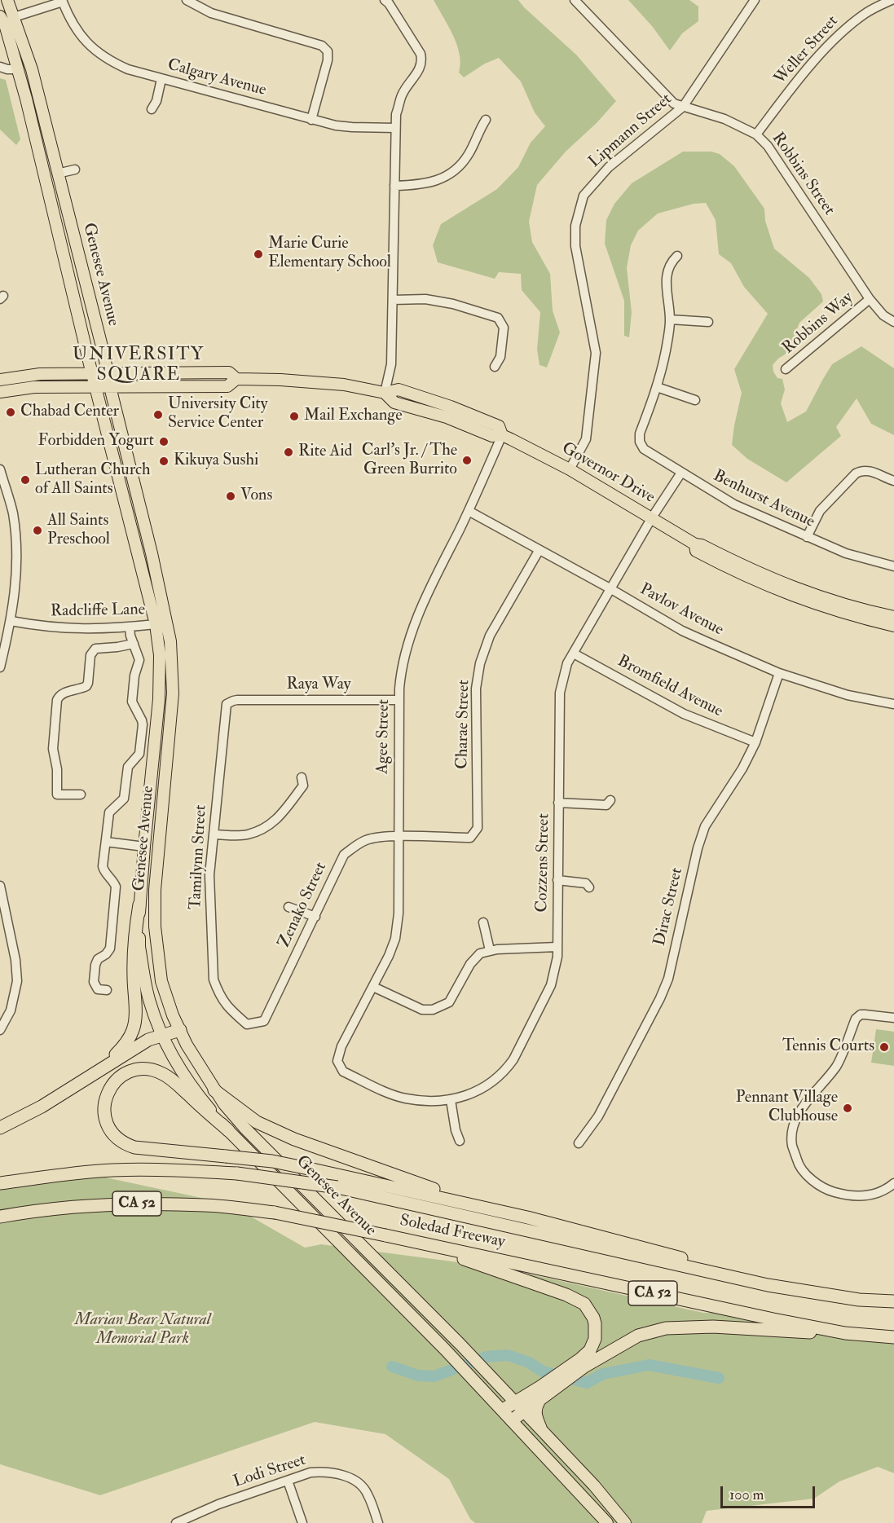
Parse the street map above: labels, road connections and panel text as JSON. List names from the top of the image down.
{
  "streets": {
    "highway": ["CA 52", "Soledad Freeway"],
    "main road": ["Genesee Avenue", "Governor Drive"],
    "street": [
      "Weller Street",
      "Calgary Avenue",
      "Lipmann Street",
      "Robbins Street",
      "Robbins Way",
      "Benhurst Avenue",
      "Pavlov Avenue",
      "Radcliffe Lane",
      "Raya Way",
      "Bromfield Avenue",
      "Charae Street",
      "Agee Street",
      "Tamilynn Street",
      "Cozzens Street",
      "Zenako Street",
      "Dirac Street",
      "Lodi Street"
    ]
  },
  "crossings": [
    ["Weller Street", "Robbins Street"],
    ["Lipmann Street", "Robbins Street"],
    ["Lipmann Street", "Governor Drive"],
    ["Robbins Street", "Robbins Way"],
    ["Genesee Avenue", "Governor Drive"],
    ["Genesee Avenue", "Radcliffe Lane"],
    ["Governor Drive", "Agee Street"],
    ["Governor Drive", "Cozzens Street"],
    ["Benhurst Avenue", "Cozzens Street"],
    ["Pavlov Avenue", "Charae Street"],
    ["Pavlov Avenue", "Agee Street"],
    ["Pavlov Avenue", "Cozzens Street"],
    ["Pavlov Avenue", "Dirac Street"],
    ["Raya Way", "Agee Street"],
    ["Raya Way", "Tamilynn Street"],
    ["Bromfield Avenue", "Cozzens Street"],
    ["Bromfield Avenue", "Dirac Street"],
    ["Charae Street", "Agee Street"],
    ["Charae Street", "Zenako Street"],
    ["Agee Street", "Cozzens Street"],
    ["Agee Street", "Zenako Street"],
    ["Tamilynn Street", "Zenako Street"]
  ],
  "districts": ["UNIVERSITY SQUARE"],
  "parks": ["Marian Bear Natural Memorial Park"],
  "places": [
    "Marie Curie Elementary School",
    "Chabad Center",
    "University City Service Center",
    "Mail Exchange",
    "Forbidden Yogurt",
    "Rite Aid",
    "Carl's Jr. / The Green Burrito",
    "Kikuya Sushi",
    "Lutheran Church of All Saints",
    "Vons",
    "All Saints Preschool",
    "Tennis Courts",
    "Pennant Village Clubhouse"
  ],
  "scale_bar": "100 m"
}
